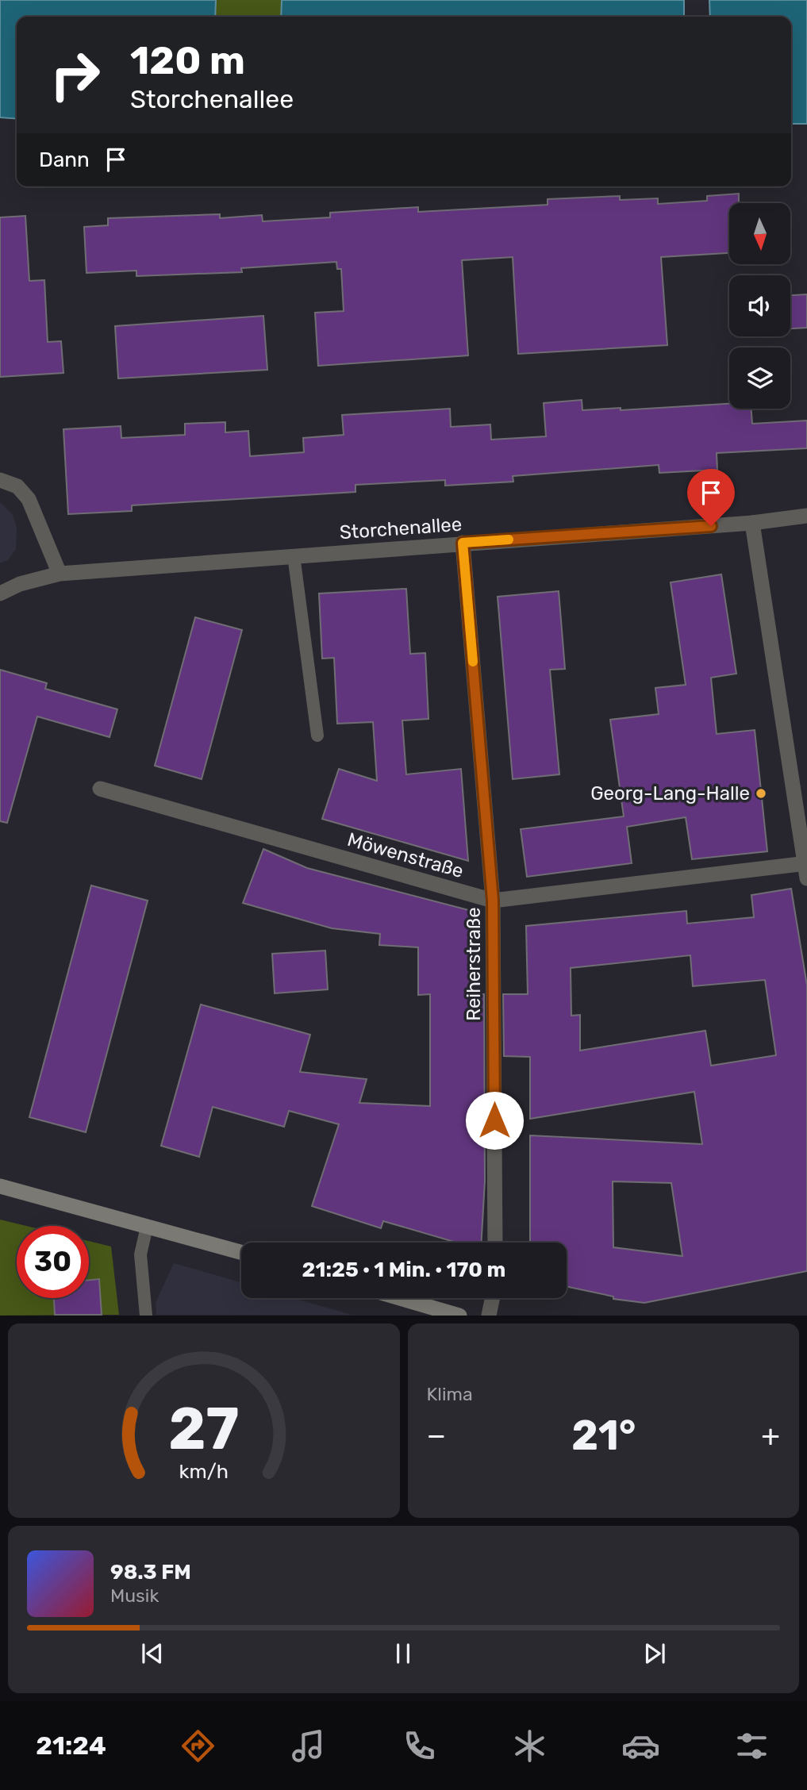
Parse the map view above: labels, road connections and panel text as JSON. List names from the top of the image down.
{
  "streets": {
    "street": ["Storchenallee", "Möwenstraße", "Reiherstraße"]
  },
  "crossings": [
    ["Storchenallee", "Reiherstraße"],
    ["Möwenstraße", "Reiherstraße"]
  ],
  "places": ["Georg-Lang-Halle"],
  "north": "bottom",
  "page": {
    "turn": ["120 m", "Storchenallee"],
    "then": "Dann",
    "limit": "30",
    "trip": "21:25 · 1 Min. · 170 m",
    "tile": "Klima",
    "heat": ["−", "21°", "+"],
    "song": ["98.3 FM", "Musik"],
    "tabs": "21:24",
    "gauge": ["27", "km/h"]
  }
}
